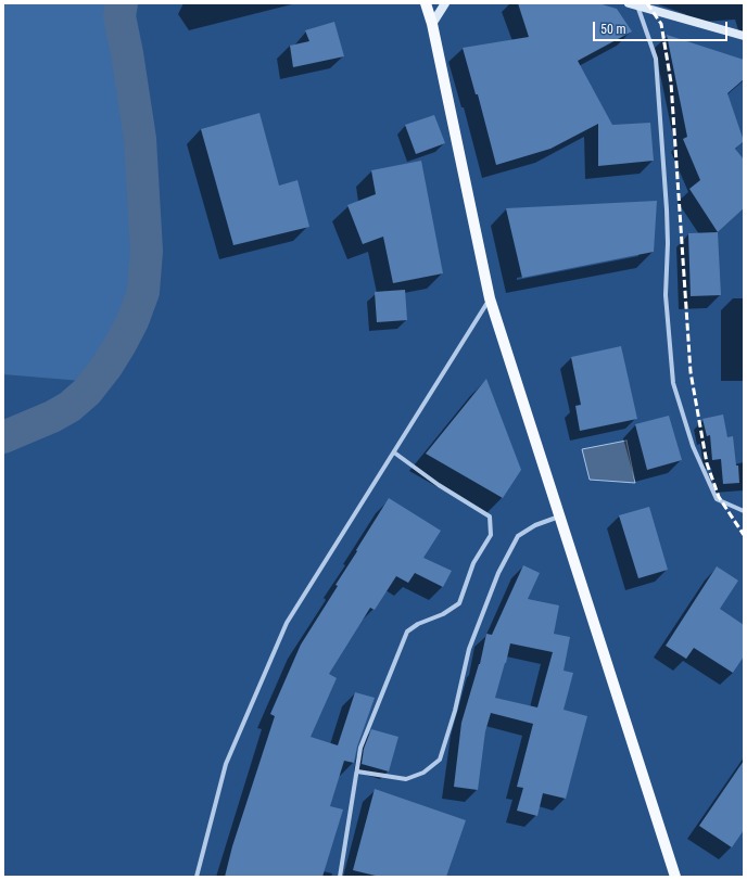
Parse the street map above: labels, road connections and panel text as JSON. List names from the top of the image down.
{
  "scale_bar": "50 m"
}
